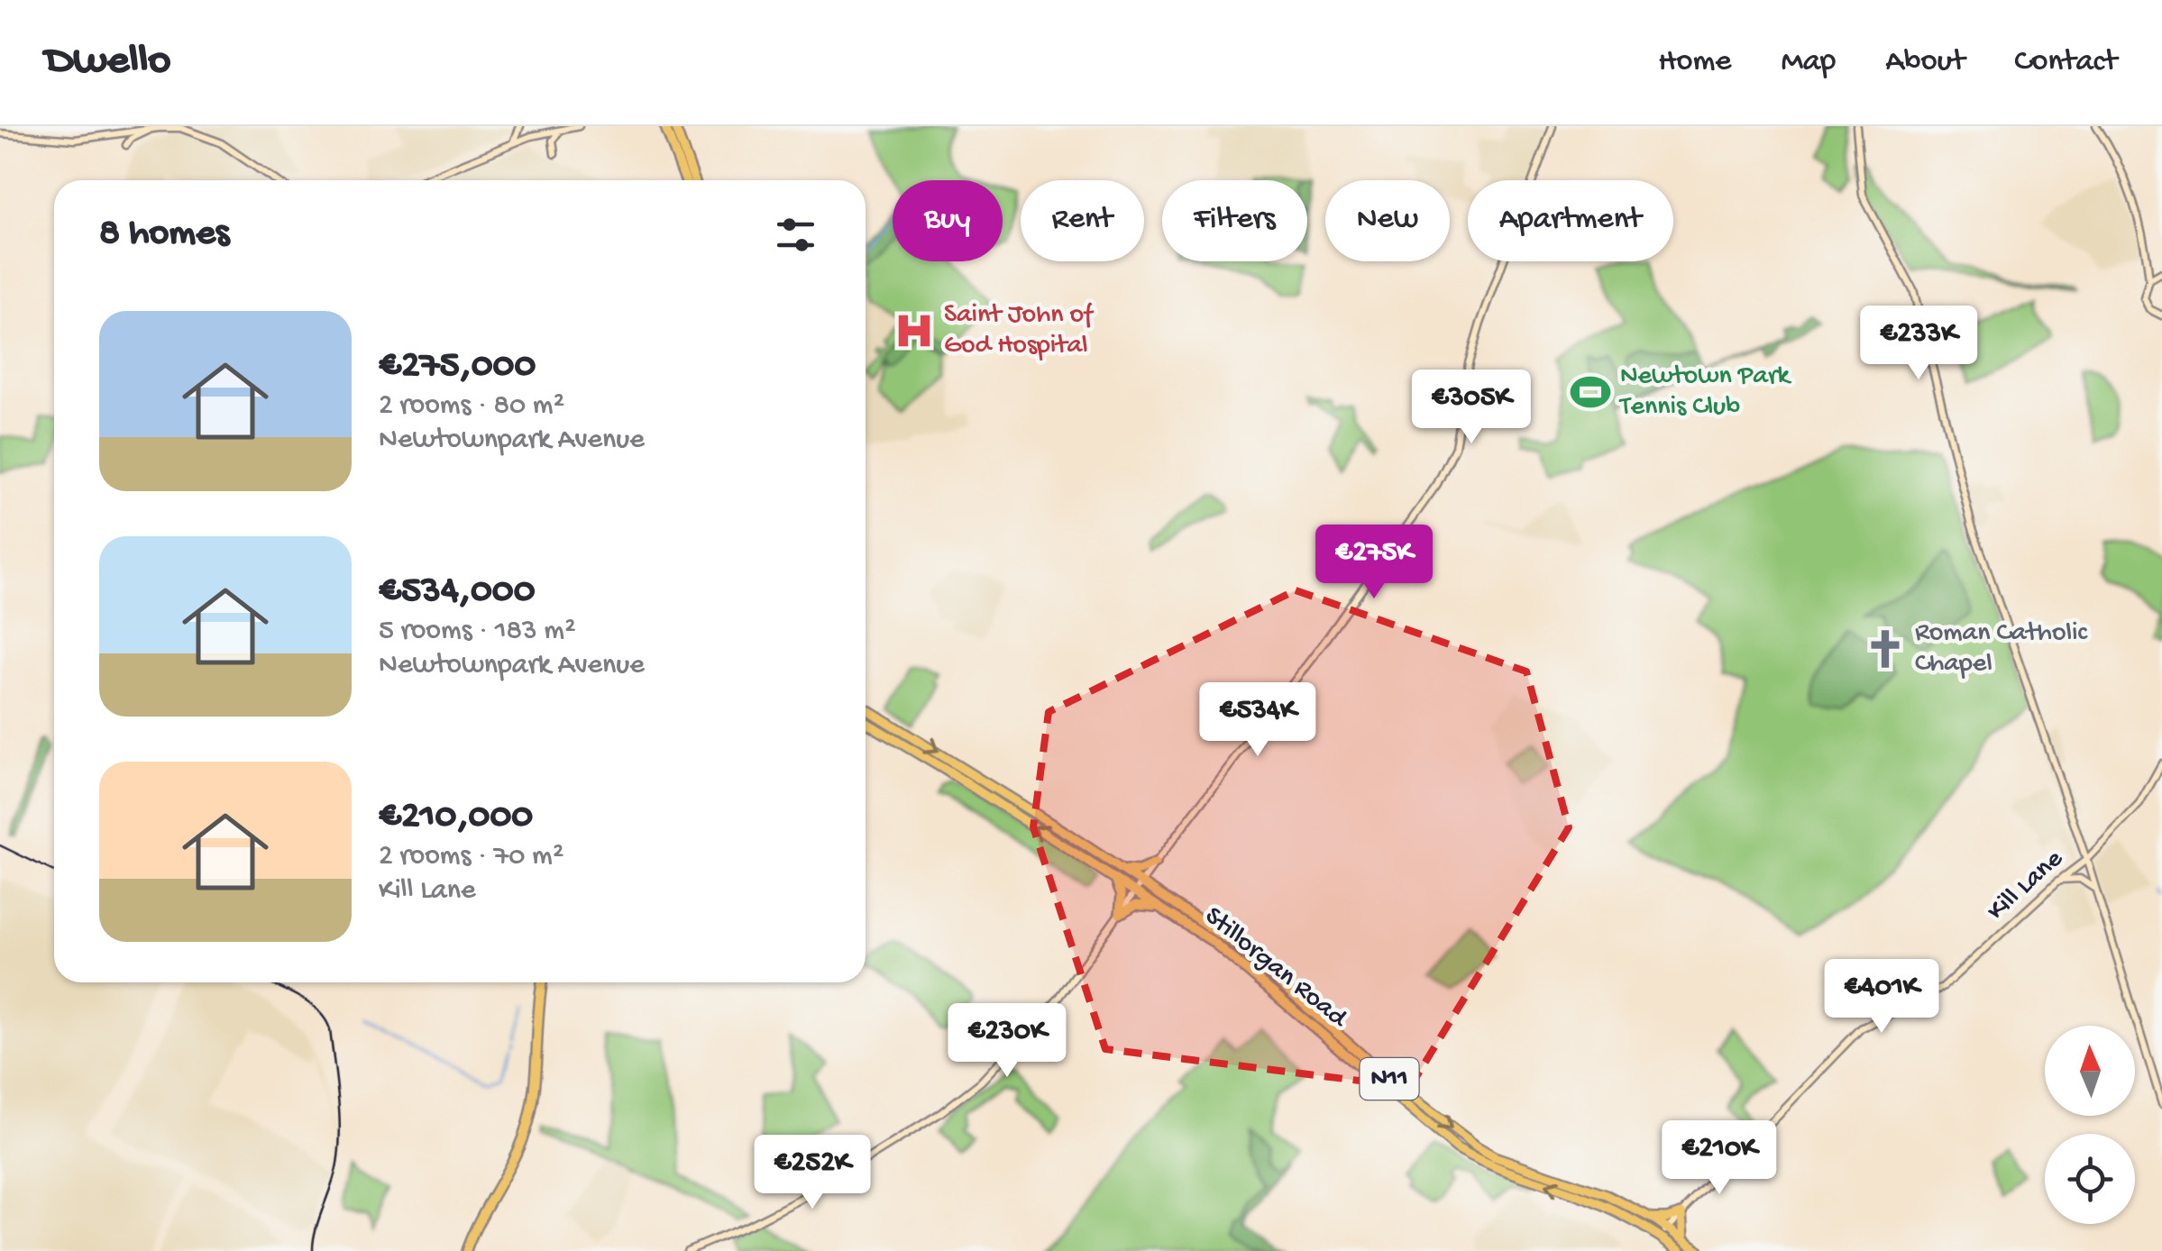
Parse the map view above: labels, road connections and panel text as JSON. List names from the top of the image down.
{
  "streets": {
    "highway": ["Stillorgan Road", "N11"],
    "main road": ["Kill Lane"]
  },
  "crossings": [
    ["Kill Lane", "Stillorgan Road"],
    ["Kill Lane", "N11"],
    ["Stillorgan Road", "N11"]
  ],
  "places": {
    "hospital": ["Saint John of God Hospital"],
    "sports": ["Newtown Park Tennis Club"],
    "church": ["Roman Catholic Chapel"]
  },
  "north": "top",
  "page": {
    "header": "Dwello",
    "nav": [
      "Home",
      "Map",
      "About",
      "Contact"
    ],
    "chip": [
      "Buy",
      "Rent",
      "Filters",
      "New",
      "Apartment"
    ],
    "heading": "8 homes",
    "list": [
      {
        "name": "€275,000",
        "note": "2 rooms · 80 m² · Newtownpark Avenue"
      },
      {
        "name": "€534,000",
        "note": "5 rooms · 183 m² · Newtownpark Avenue"
      },
      {
        "name": "€210,000",
        "note": "2 rooms · 70 m² · Kill Lane"
      }
    ],
    "price": [
      "€233K",
      "€305K",
      "€275K",
      "€534K",
      "€401K",
      "€230K",
      "€210K",
      "€252K"
    ]
  }
}
